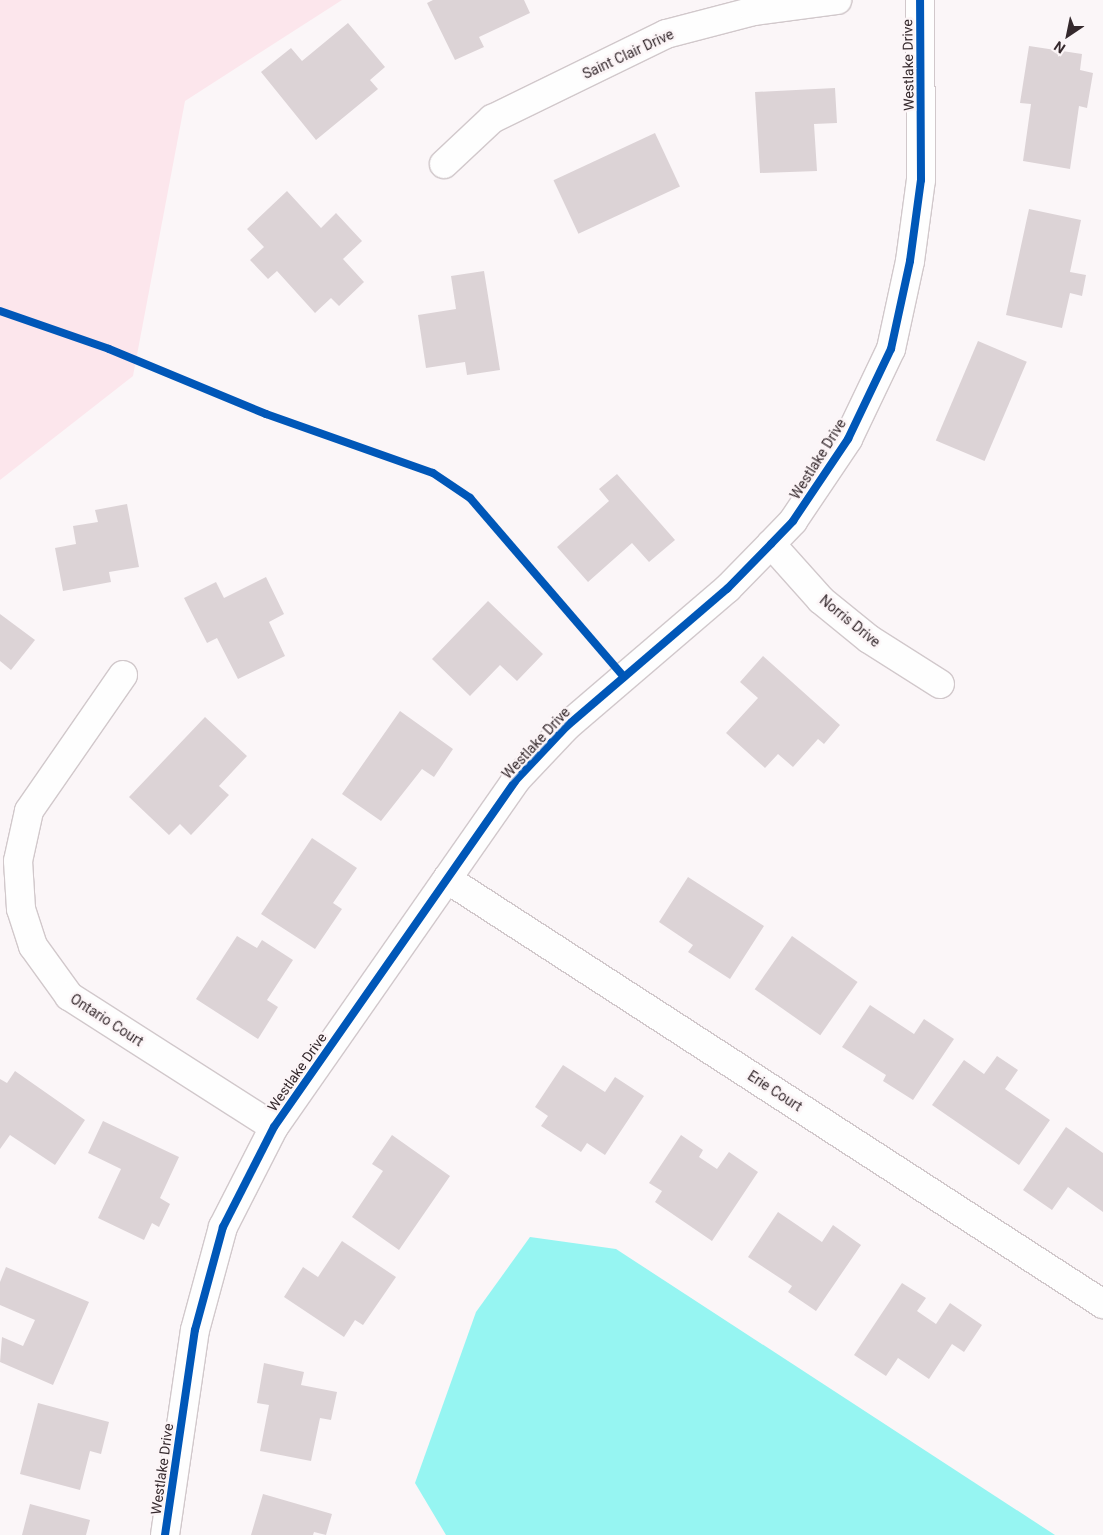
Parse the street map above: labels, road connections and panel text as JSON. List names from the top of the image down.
{
  "streets": {
    "street": [
      "Saint Clair Drive",
      "Westlake Drive",
      "Norris Drive",
      "Ontario Court",
      "Erie Court"
    ]
  },
  "crossings": [
    ["Westlake Drive", "Norris Drive"],
    ["Westlake Drive", "Ontario Court"],
    ["Westlake Drive", "Erie Court"]
  ],
  "north": "bottom left"
}
